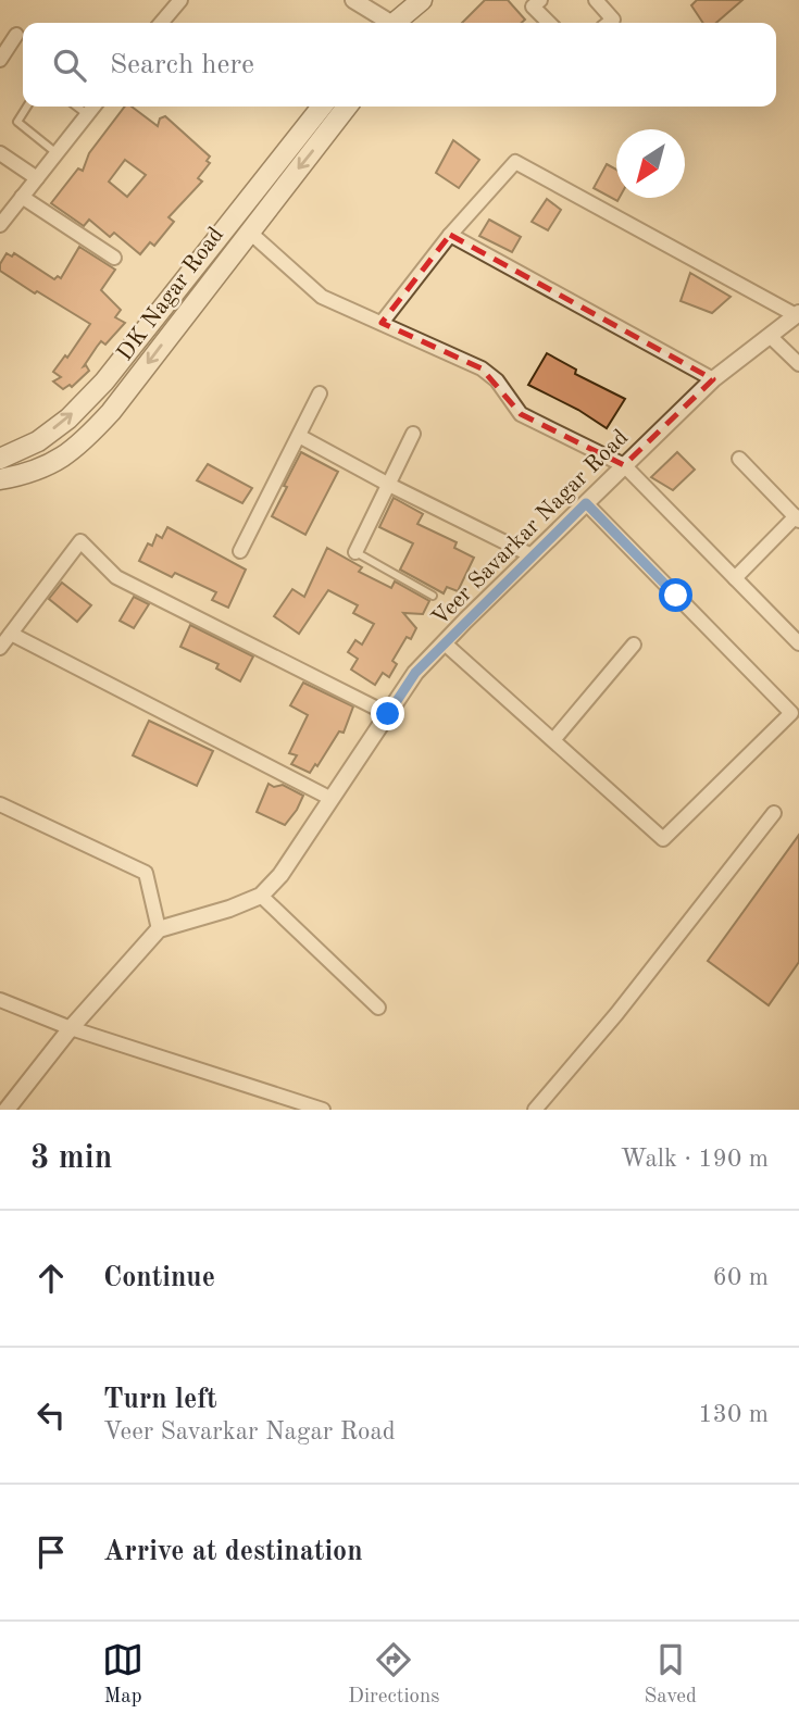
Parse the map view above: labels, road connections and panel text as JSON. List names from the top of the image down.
{
  "streets": {
    "main road": ["DK Nagar Road"],
    "street": ["Veer Savarkar Nagar Road"]
  },
  "north": "bottom left",
  "page": {
    "search": "Search here",
    "heading": ["3 min", "Walk · 190 m"],
    "list": [
      ["Continue", "60 m"],
      ["Turn left", "Veer Savarkar Nagar Road", "130 m"],
      "Arrive at destination"
    ],
    "nav": ["Map", "Directions", "Saved"]
  }
}
